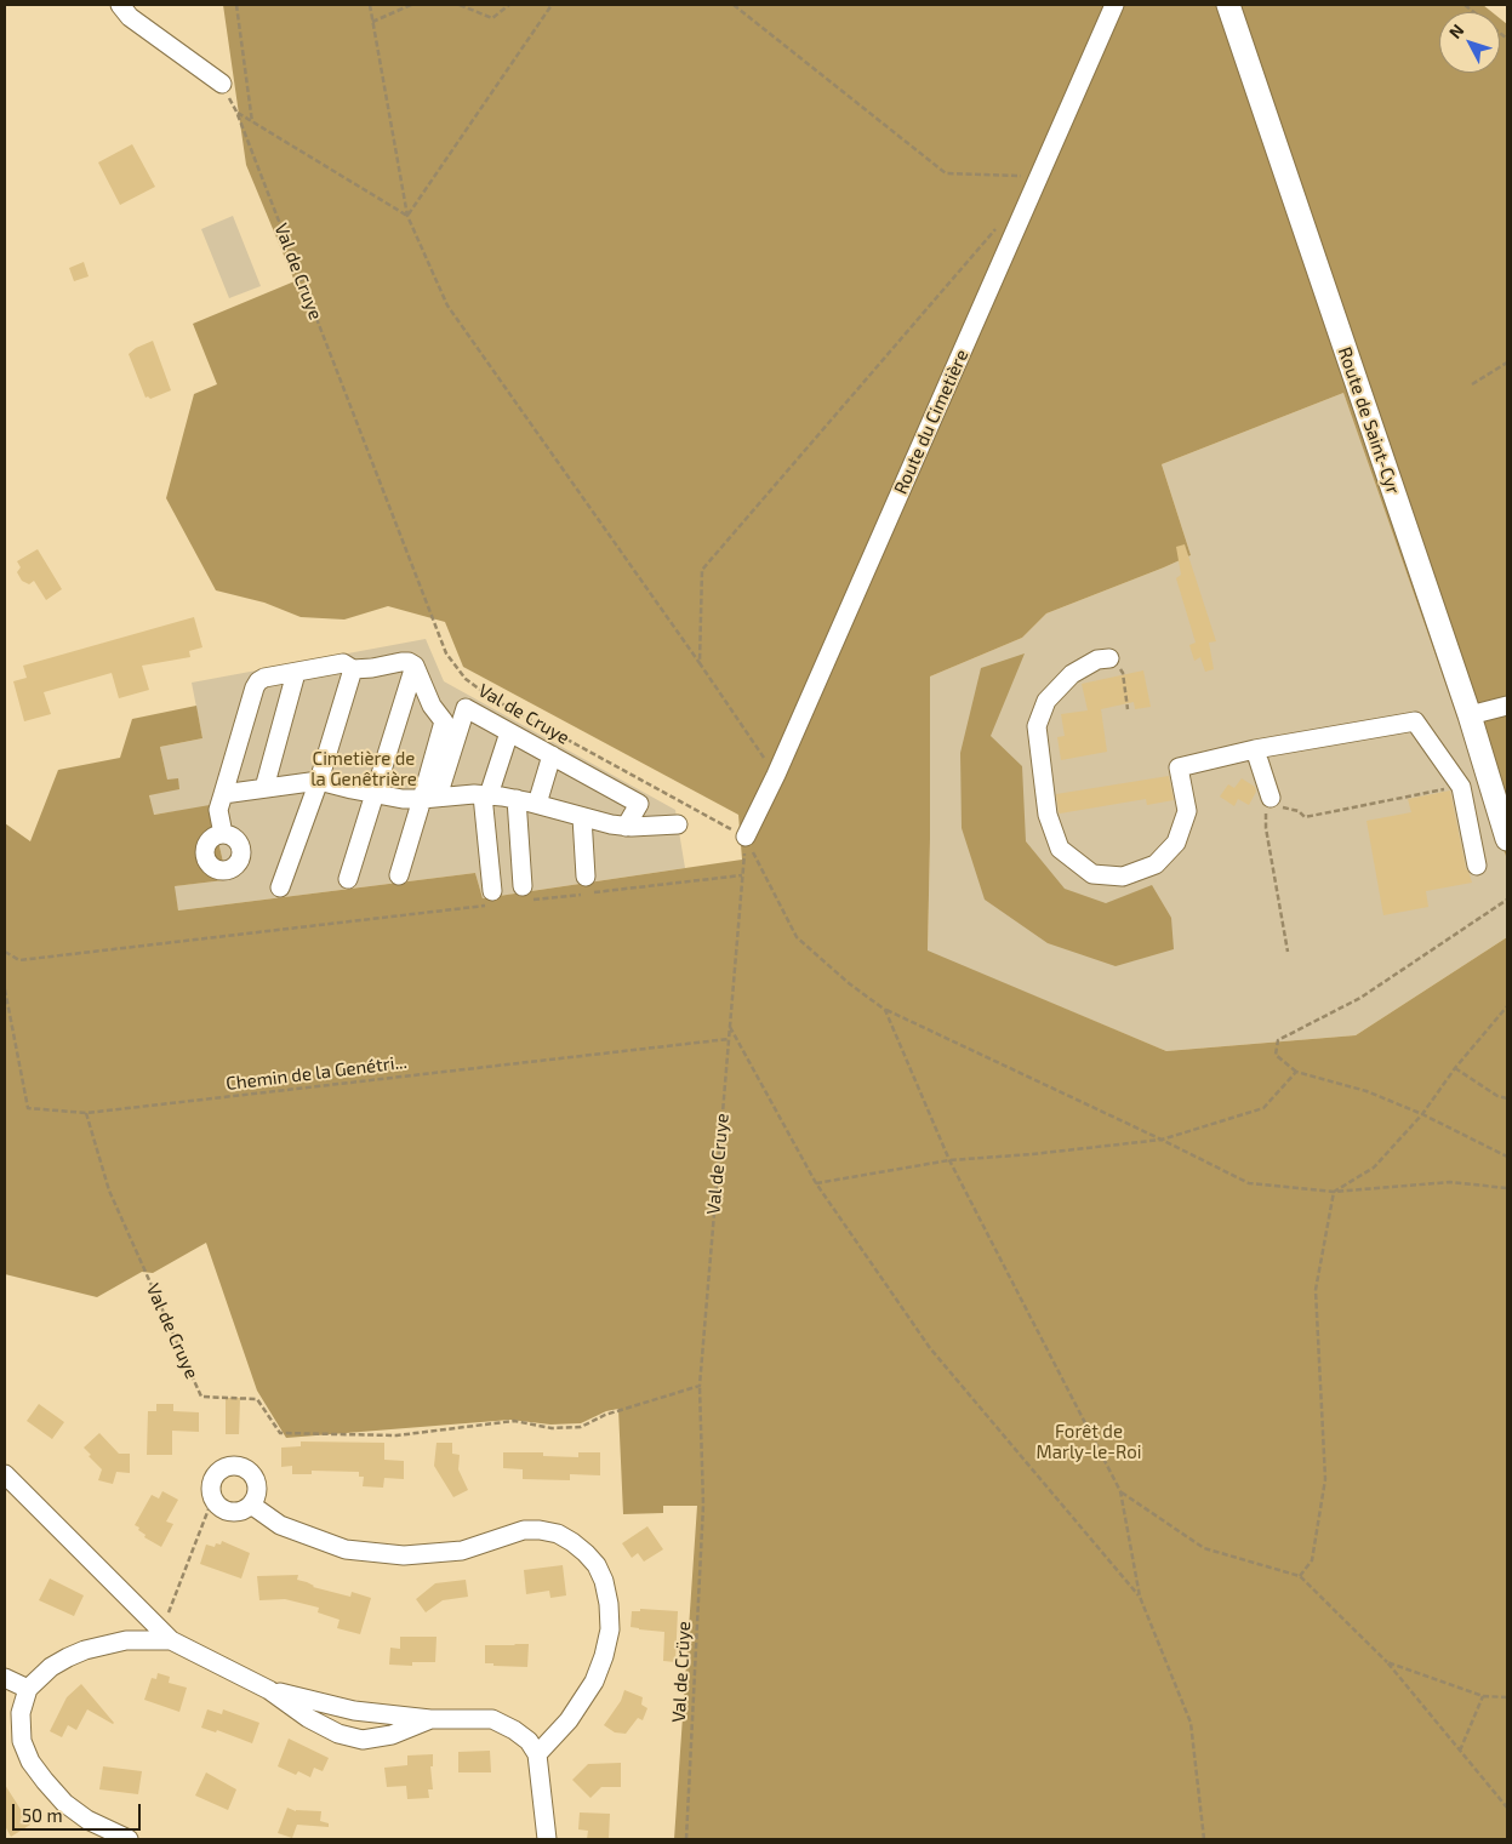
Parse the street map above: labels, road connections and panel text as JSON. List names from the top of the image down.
{
  "streets": {
    "main road": ["Route de Saint-Cyr"],
    "street": ["Route du Cimetière"],
    "path": ["Val de Cruye", "Chemin de la Genétri...", "Val de Crüye"]
  },
  "crossings": [
    ["Val de Cruye", "Route du Cimetière"],
    ["Val de Cruye", "Chemin de la Genétri..."],
    ["Val de Cruye", "Val de Crüye"]
  ],
  "parks": ["Cimetière de la Genêtrière", "Forêt de Marly-le-Roi"],
  "scale_bar": "50 m",
  "north": "top left"
}
